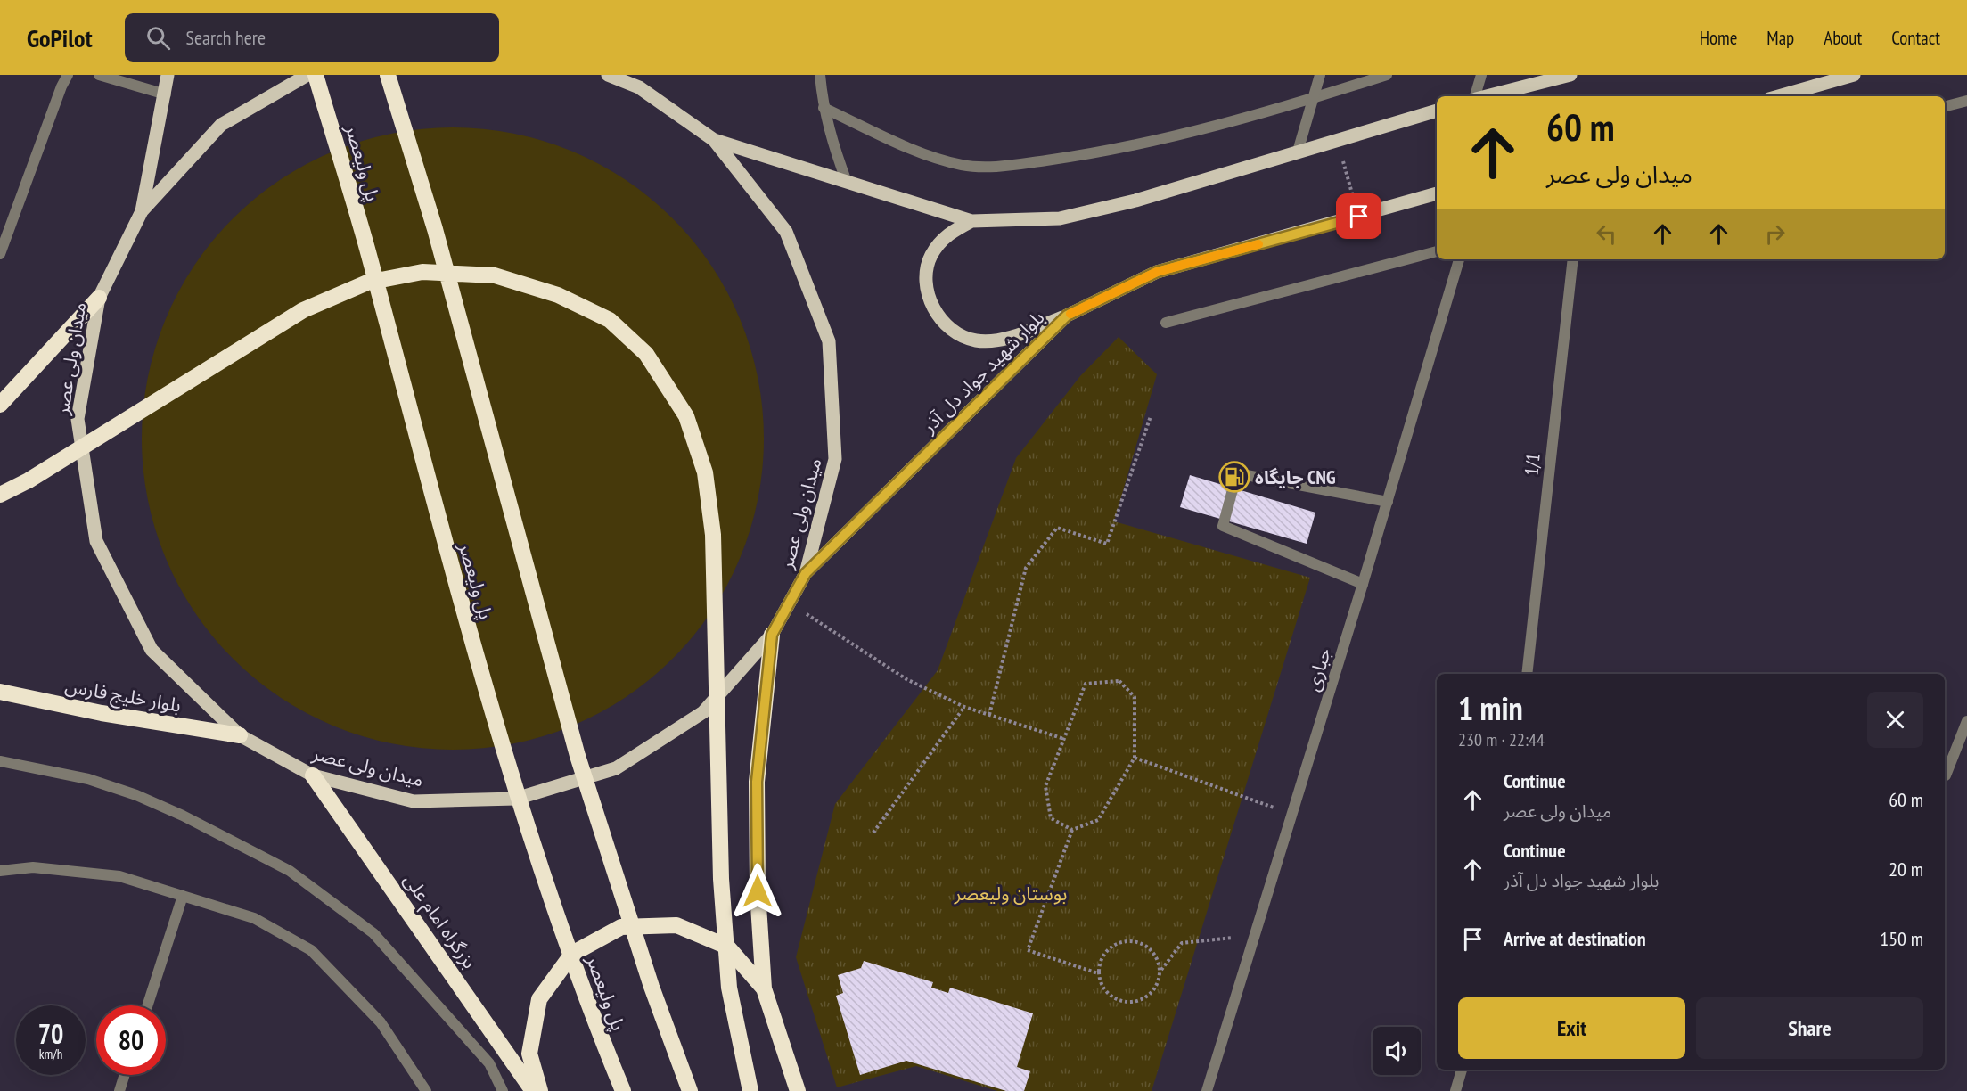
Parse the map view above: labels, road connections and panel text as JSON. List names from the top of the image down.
{
  "streets": {
    "highway": ["پل ولیعصر", "بلوار خلیج فارس", "بزرگراه امام علی"],
    "main road": ["میدان ولی عصر", "بلوار شهید جواد دل آذر"],
    "street": ["1/1", "جباری"]
  },
  "crossings": [
    ["میدان ولی عصر", "بلوار شهید جواد دل آذر"],
    ["میدان ولی عصر", "بلوار خلیج فارس"],
    ["میدان ولی عصر", "بزرگراه امام علی"]
  ],
  "parks": ["بوستان ولیعصر"],
  "places": {
    "fuel station": ["جایگاه CNG"]
  },
  "page": {
    "header": "GoPilot",
    "search": "Search here",
    "nav": [
      "Home",
      "Map",
      "About",
      "Contact"
    ],
    "turn": ["60 m", "میدان ولی عصر"],
    "heading": ["1 min", "230 m · 22:44"],
    "list": [
      {
        "name": "Continue",
        "note": "میدان ولی عصر",
        "value": "60 m"
      },
      {
        "name": "Continue",
        "note": "بلوار شهید جواد دل آذر",
        "value": "20 m"
      },
      {
        "name": "Arrive at destination",
        "value": "150 m"
      }
    ],
    "buttons": ["Exit", "Share"],
    "speed": "70 km/h",
    "limit": "80"
  }
}
